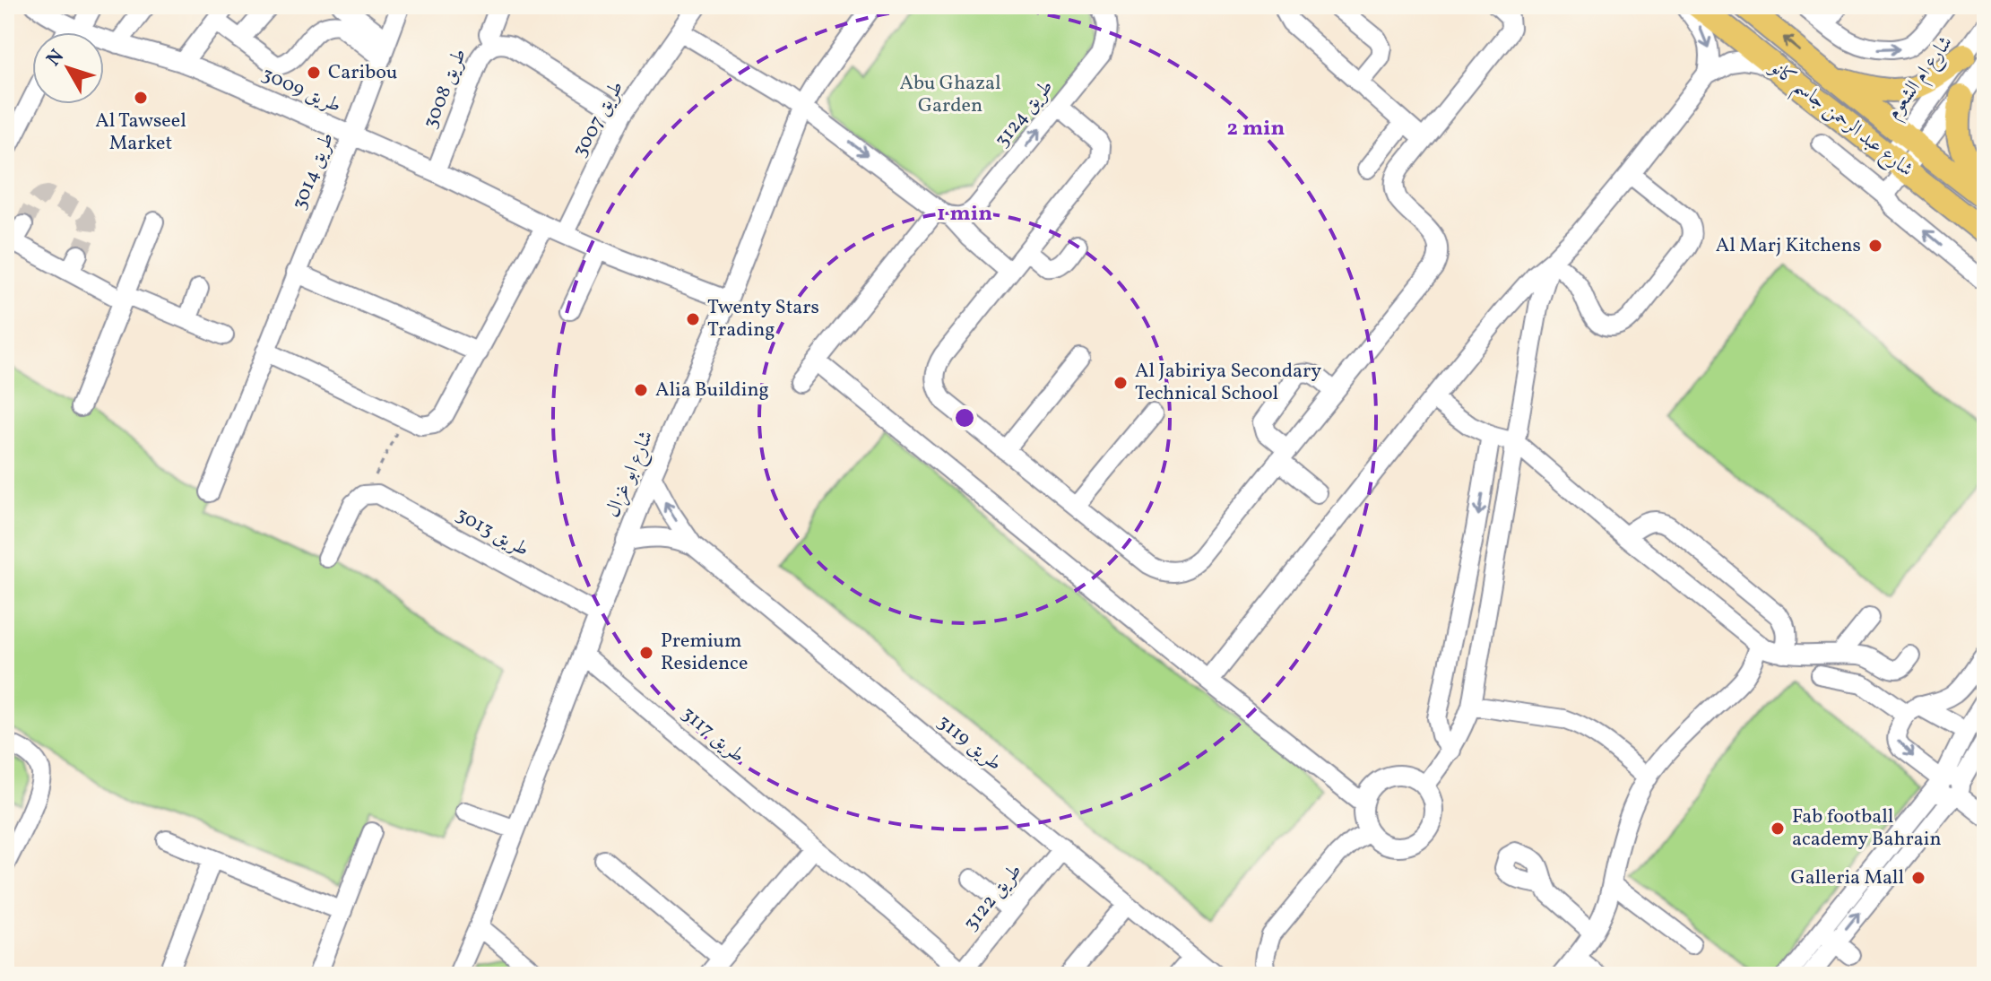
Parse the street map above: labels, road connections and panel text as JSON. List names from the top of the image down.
{
  "streets": {
    "main road": ["شارع عبد الرحمن جاسم كانو"],
    "street": [
      "شارع ام الشعوم",
      "طريق 3008",
      "طريق 3009",
      "طريق 3124",
      "طريق 3007",
      "طريق 3014",
      "شارع ابو غزال",
      "طريق 3013",
      "طريق 3117",
      "طريق 3119",
      "طريق 3122"
    ]
  },
  "crossings": [
    ["شارع ام الشعوم", "شارع عبد الرحمن جاسم كانو"],
    ["طريق 3008", "طريق 3009"],
    ["طريق 3008", "طريق 3007"],
    ["طريق 3009", "طريق 3007"],
    ["طريق 3009", "طريق 3014"],
    ["طريق 3009", "شارع ابو غزال"],
    ["شارع ابو غزال", "طريق 3013"],
    ["شارع ابو غزال", "طريق 3117"],
    ["طريق 3117", "طريق 3122"],
    ["طريق 3119", "طريق 3122"]
  ],
  "parks": ["Abu Ghazal Garden"],
  "places": [
    "Caribou",
    "Al Tawseel Market",
    "Al Marj Kitchens",
    "Twenty Stars Trading",
    "Al Jabiriya Secondary Technical School",
    "Alia Building",
    "Premium Residence",
    "Fab football academy Bahrain",
    "Galleria Mall"
  ],
  "north": "top left",
  "rings": ["2 min", "1 min"]
}
